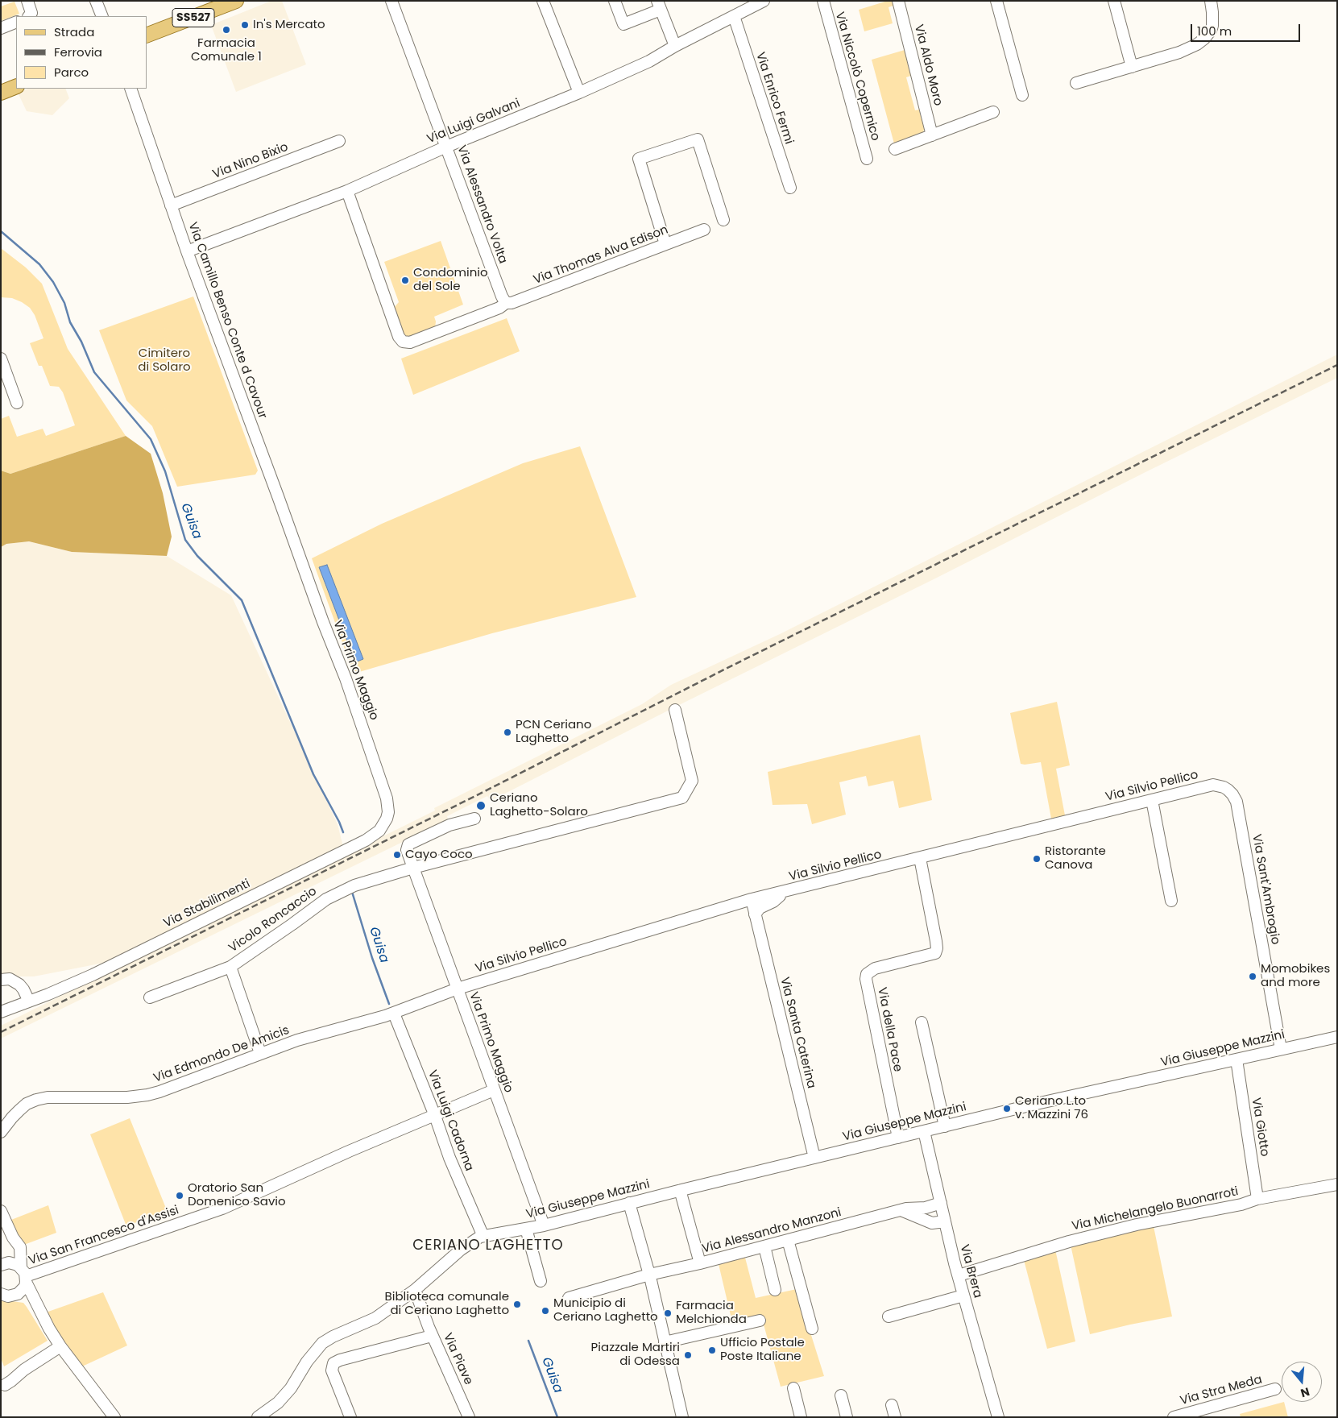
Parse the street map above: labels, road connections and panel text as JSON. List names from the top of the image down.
{
  "streets": {
    "main road": ["SS527"],
    "street": [
      "Via Aldo Moro",
      "Via Niccolò Copernico",
      "Via Enrico Fermi",
      "Via Luigi Galvani",
      "Via Nino Bixio",
      "Via Alessandro Volta",
      "Via Thomas Alva Edison",
      "Via Camillo Benso Conte d Cavour",
      "Via Primo Maggio",
      "Via Silvio Pellico",
      "Via Sant'Ambrogio",
      "Via Stabilimenti",
      "Vicolo Roncaccio",
      "Via della Pace",
      "Via Santa Caterina",
      "Via Giuseppe Mazzini",
      "Via Edmondo De Amicis",
      "Via Luigi Cadorna",
      "Via Giotto",
      "Via Michelangelo Buonarroti",
      "Via Alessandro Manzoni",
      "Via San Francesco d'Assisi",
      "Via Brera",
      "Via Piave",
      "Via Stra Meda"
    ]
  },
  "crossings": [
    ["Via Enrico Fermi", "Via Luigi Galvani"],
    ["Via Luigi Galvani", "Via Alessandro Volta"],
    ["Via Luigi Galvani", "Via Thomas Alva Edison"],
    ["Via Luigi Galvani", "Via Camillo Benso Conte d Cavour"],
    ["Via Nino Bixio", "Via Camillo Benso Conte d Cavour"],
    ["Via Alessandro Volta", "Via Thomas Alva Edison"],
    ["Via Camillo Benso Conte d Cavour", "Via Primo Maggio"],
    ["Via Primo Maggio", "Via Silvio Pellico"],
    ["Via Primo Maggio", "Via Stabilimenti"],
    ["Via Primo Maggio", "Vicolo Roncaccio"],
    ["Via Primo Maggio", "Via Giuseppe Mazzini"],
    ["Via Primo Maggio", "Via Edmondo De Amicis"],
    ["Via Primo Maggio", "Via San Francesco d'Assisi"],
    ["Via Silvio Pellico", "Via Sant'Ambrogio"],
    ["Via Silvio Pellico", "Via della Pace"],
    ["Via Silvio Pellico", "Via Santa Caterina"],
    ["Via Silvio Pellico", "Via Edmondo De Amicis"],
    ["Via Sant'Ambrogio", "Via Giuseppe Mazzini"],
    ["Via della Pace", "Via Giuseppe Mazzini"],
    ["Via Santa Caterina", "Via Giuseppe Mazzini"],
    ["Via Giuseppe Mazzini", "Via Luigi Cadorna"],
    ["Via Giuseppe Mazzini", "Via Giotto"],
    ["Via Giuseppe Mazzini", "Via Brera"],
    ["Via Edmondo De Amicis", "Via Luigi Cadorna"],
    ["Via Luigi Cadorna", "Via San Francesco d'Assisi"],
    ["Via Giotto", "Via Michelangelo Buonarroti"],
    ["Via Michelangelo Buonarroti", "Via Brera"],
    ["Via Alessandro Manzoni", "Via Brera"]
  ],
  "districts": ["CERIANO LAGHETTO"],
  "water": ["Guisa"],
  "parks": ["Cimitero di Solaro"],
  "places": [
    "In's Mercato",
    "Farmacia Comunale 1",
    "Condominio del Sole",
    "PCN Ceriano Laghetto",
    "Ceriano Laghetto-Solaro",
    "Cayo Coco",
    "Ristorante Canova",
    "Momobikes and more",
    "Ceriano L.to v. Mazzini 76",
    "Oratorio San Domenico Savio",
    "Biblioteca comunale di Ceriano Laghetto",
    "Municipio di Ceriano Laghetto",
    "Farmacia Melchionda",
    "Ufficio Postale Poste Italiane",
    "Piazzale Martiri di Odessa"
  ],
  "legend": ["Strada", "Ferrovia", "Parco"],
  "scale_bar": "100 m",
  "north": "bottom"
}
